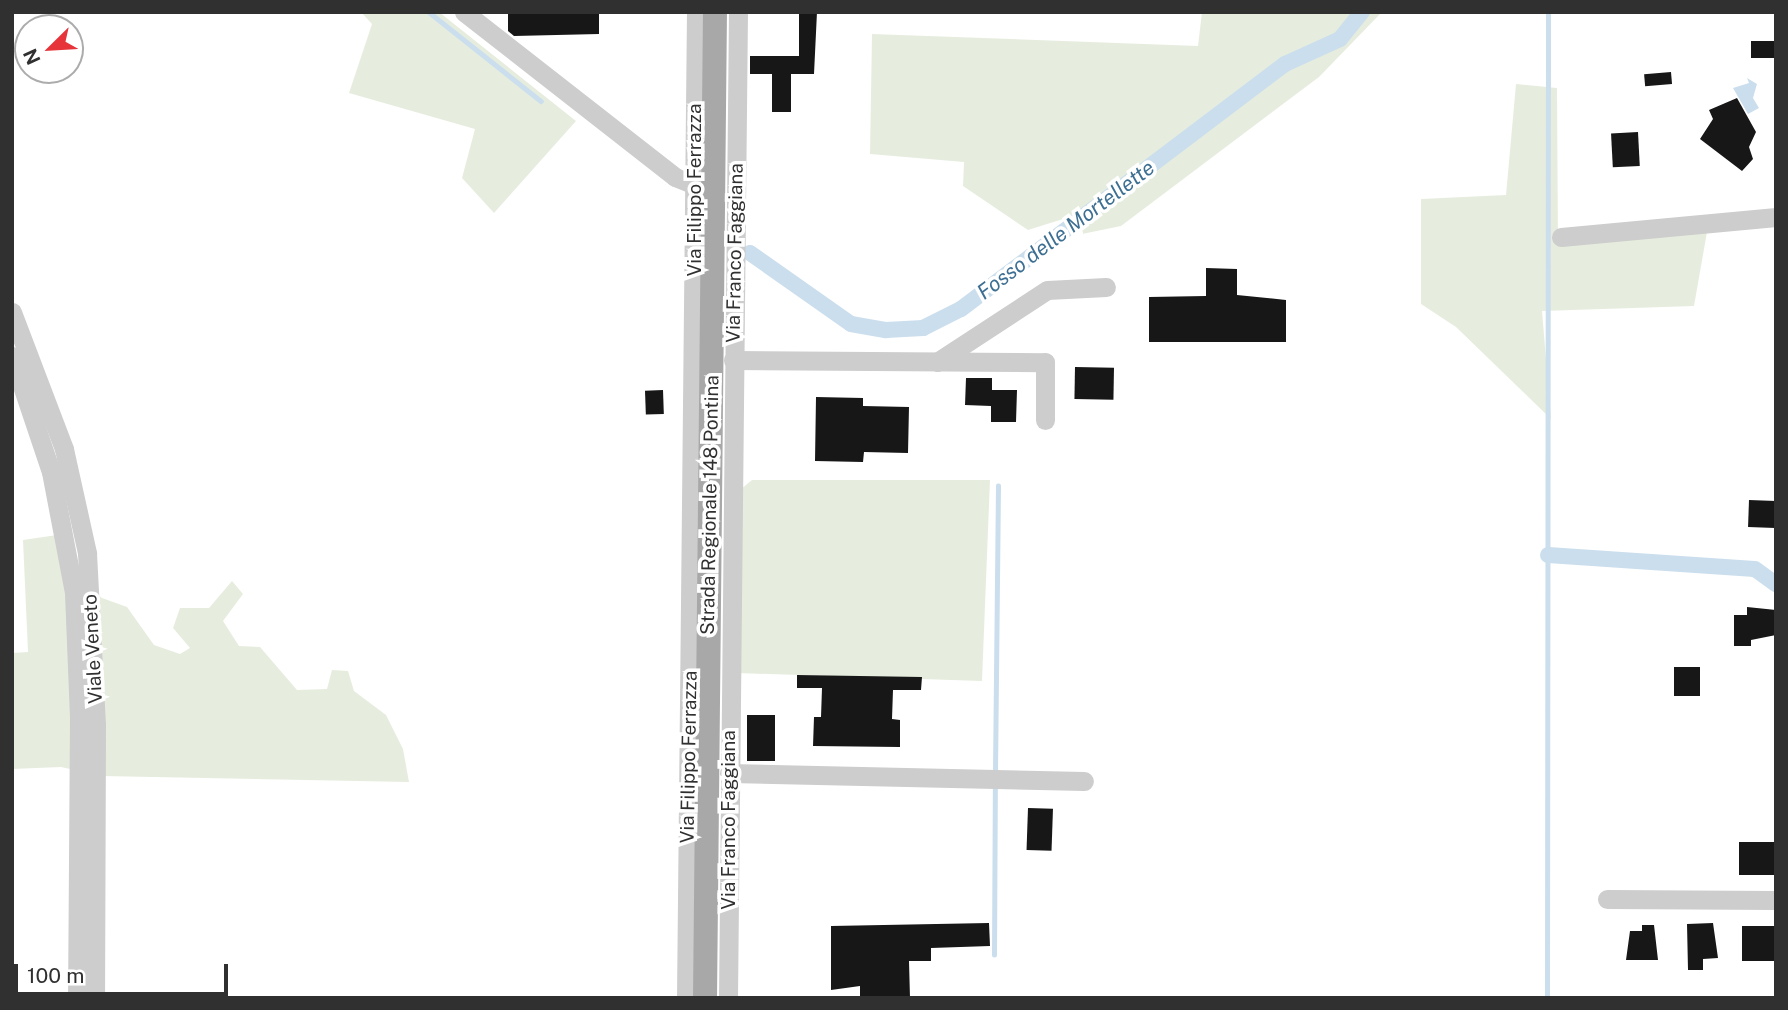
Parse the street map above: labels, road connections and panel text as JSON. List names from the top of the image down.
{
  "streets": {
    "main road": ["Strada Regionale 148 Pontina"],
    "street": ["Via Filippo Ferrazza", "Via Franco Faggiana", "Viale Veneto"]
  },
  "water": ["Fosso delle Mortellette"],
  "scale_bar": "100 m",
  "north": "bottom left"
}
